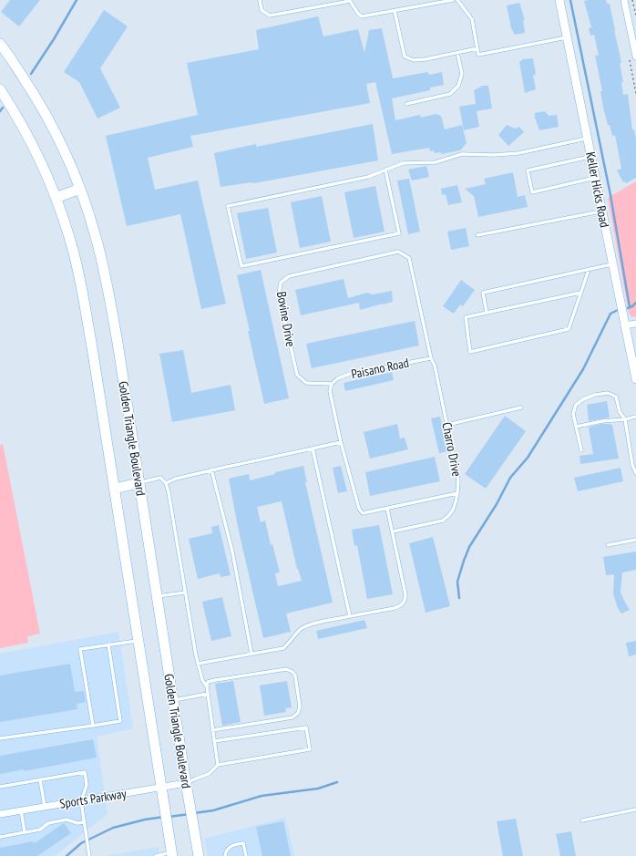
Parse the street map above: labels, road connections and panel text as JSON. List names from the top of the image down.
{
  "streets": {
    "main road": ["Golden Triangle Boulevard"],
    "street": ["Keller Hicks Road", "Sports Parkway"],
    "lane": ["Bovine Drive", "Paisano Road", "Charro Drive"]
  },
  "crossings": [
    ["Bovine Drive", "Paisano Road"],
    ["Bovine Drive", "Charro Drive"],
    ["Paisano Road", "Charro Drive"],
    ["Golden Triangle Boulevard", "Sports Parkway"]
  ]
}
